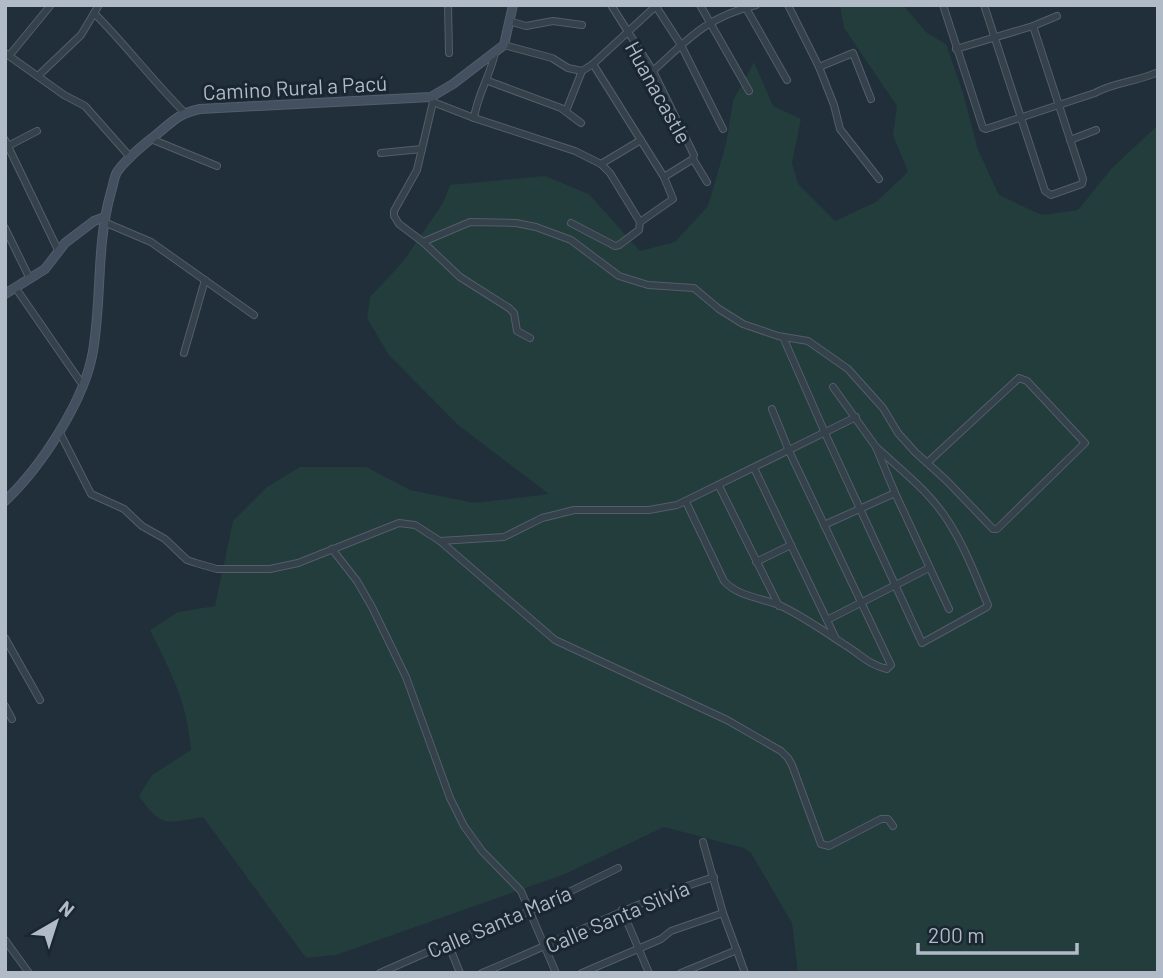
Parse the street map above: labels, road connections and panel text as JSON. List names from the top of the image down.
{
  "streets": {
    "street": [
      "Camino Rural a Pacú",
      "Huanacastle",
      "Calle Santa Silvia",
      "Calle Santa María"
    ]
  },
  "scale_bar": "200 m",
  "north": "top right"
}
